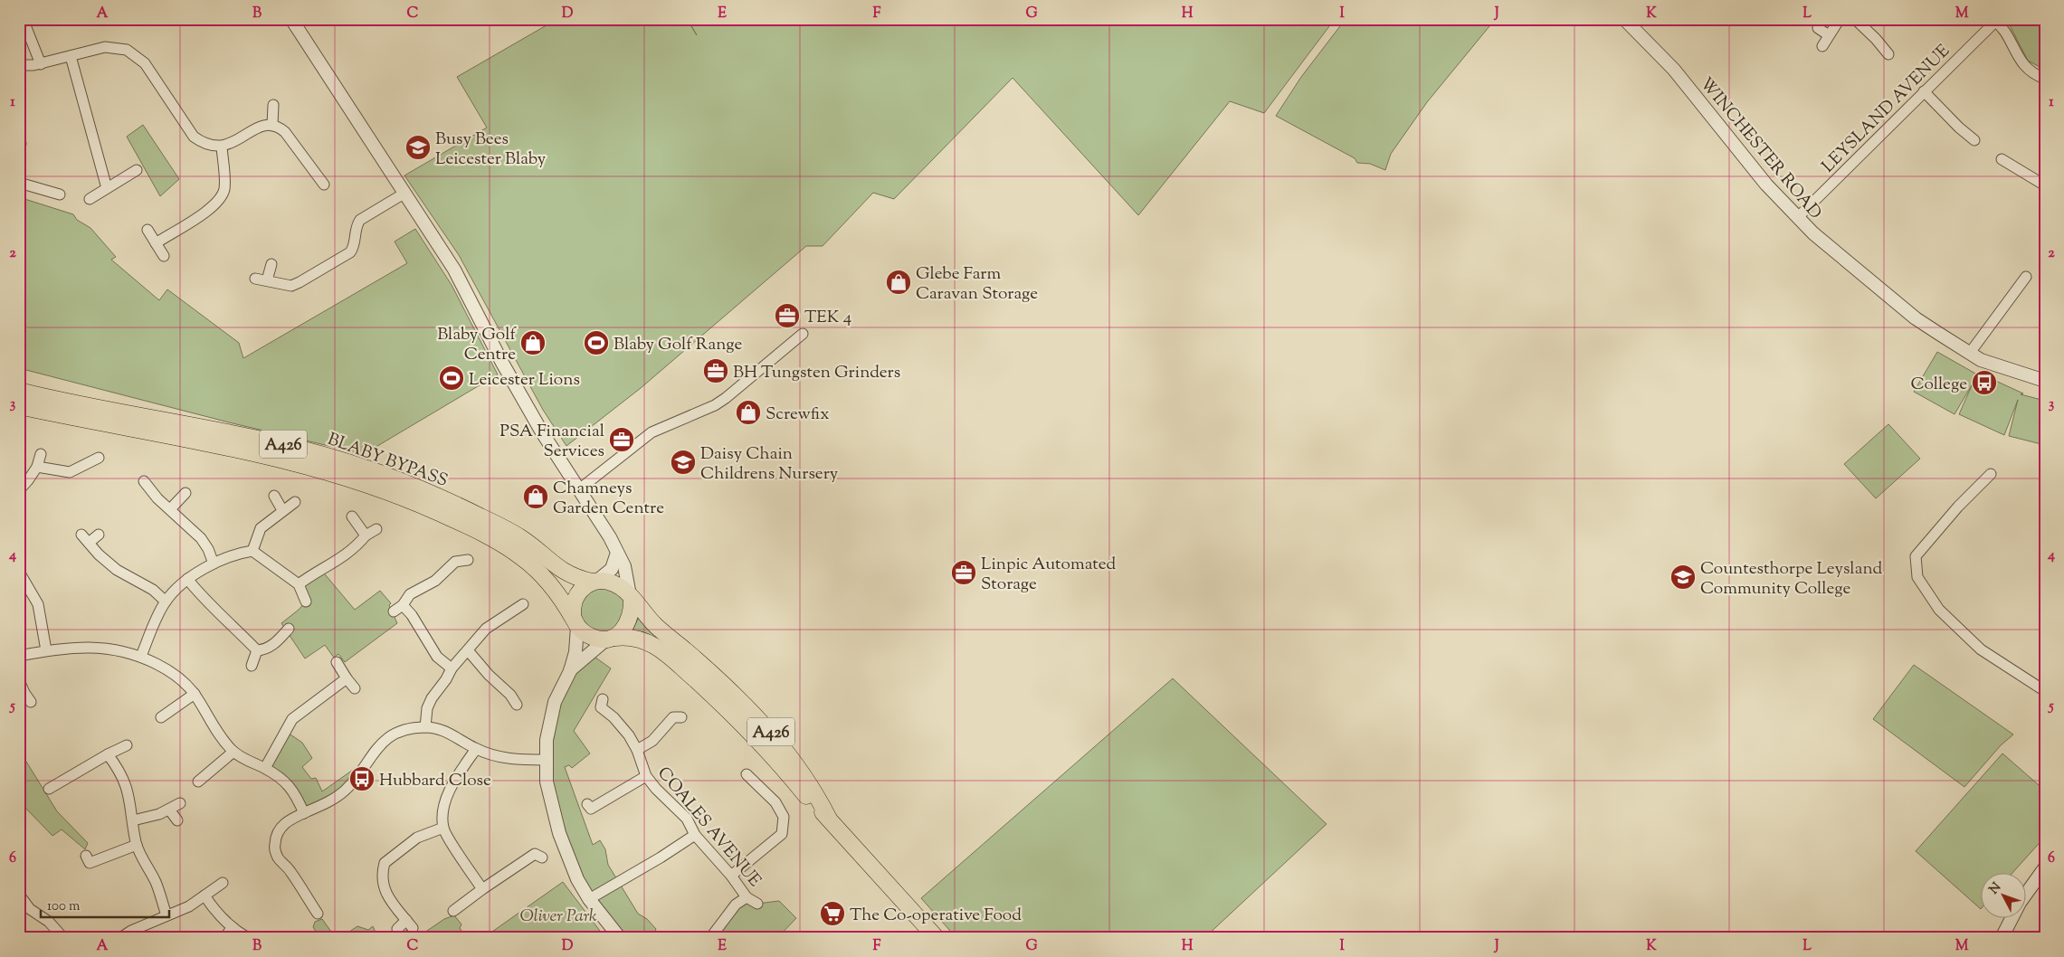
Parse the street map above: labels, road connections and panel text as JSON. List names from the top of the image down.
{
  "streets": {
    "main road": ["A426", "BLABY BYPASS"],
    "street": ["LEYSLAND AVENUE", "WINCHESTER ROAD", "COALES AVENUE"]
  },
  "crossings": [
    ["LEYSLAND AVENUE", "WINCHESTER ROAD"],
    ["A426", "BLABY BYPASS"]
  ],
  "parks": ["Oliver Park"],
  "places": {
    "school or university": ["Busy Bees Leicester Blaby", "Daisy Chain Childrens Nursery", "Countesthorpe Leysland Community College"],
    "shop": [
      "Glebe Farm Caravan Storage",
      "Blaby Golf Centre",
      "Screwfix",
      "Chamneys Garden Centre"
    ],
    "office": [
      "TEK 4",
      "BH Tungsten Grinders",
      "PSA Financial Services",
      "Linpic Automated Storage"
    ],
    "sports": ["Blaby Golf Range", "Leicester Lions"],
    "bus stop": ["College", "Hubbard Close"],
    "supermarket": ["The Co-operative Food"]
  },
  "scale_bar": "100 m",
  "north": "top left",
  "grid": {
    "columns": [
      "A",
      "B",
      "C",
      "D",
      "E",
      "F",
      "G",
      "H",
      "I",
      "J",
      "K",
      "L",
      "M"
    ],
    "rows": [
      "1",
      "2",
      "3",
      "4",
      "5",
      "6"
    ]
  }
}
